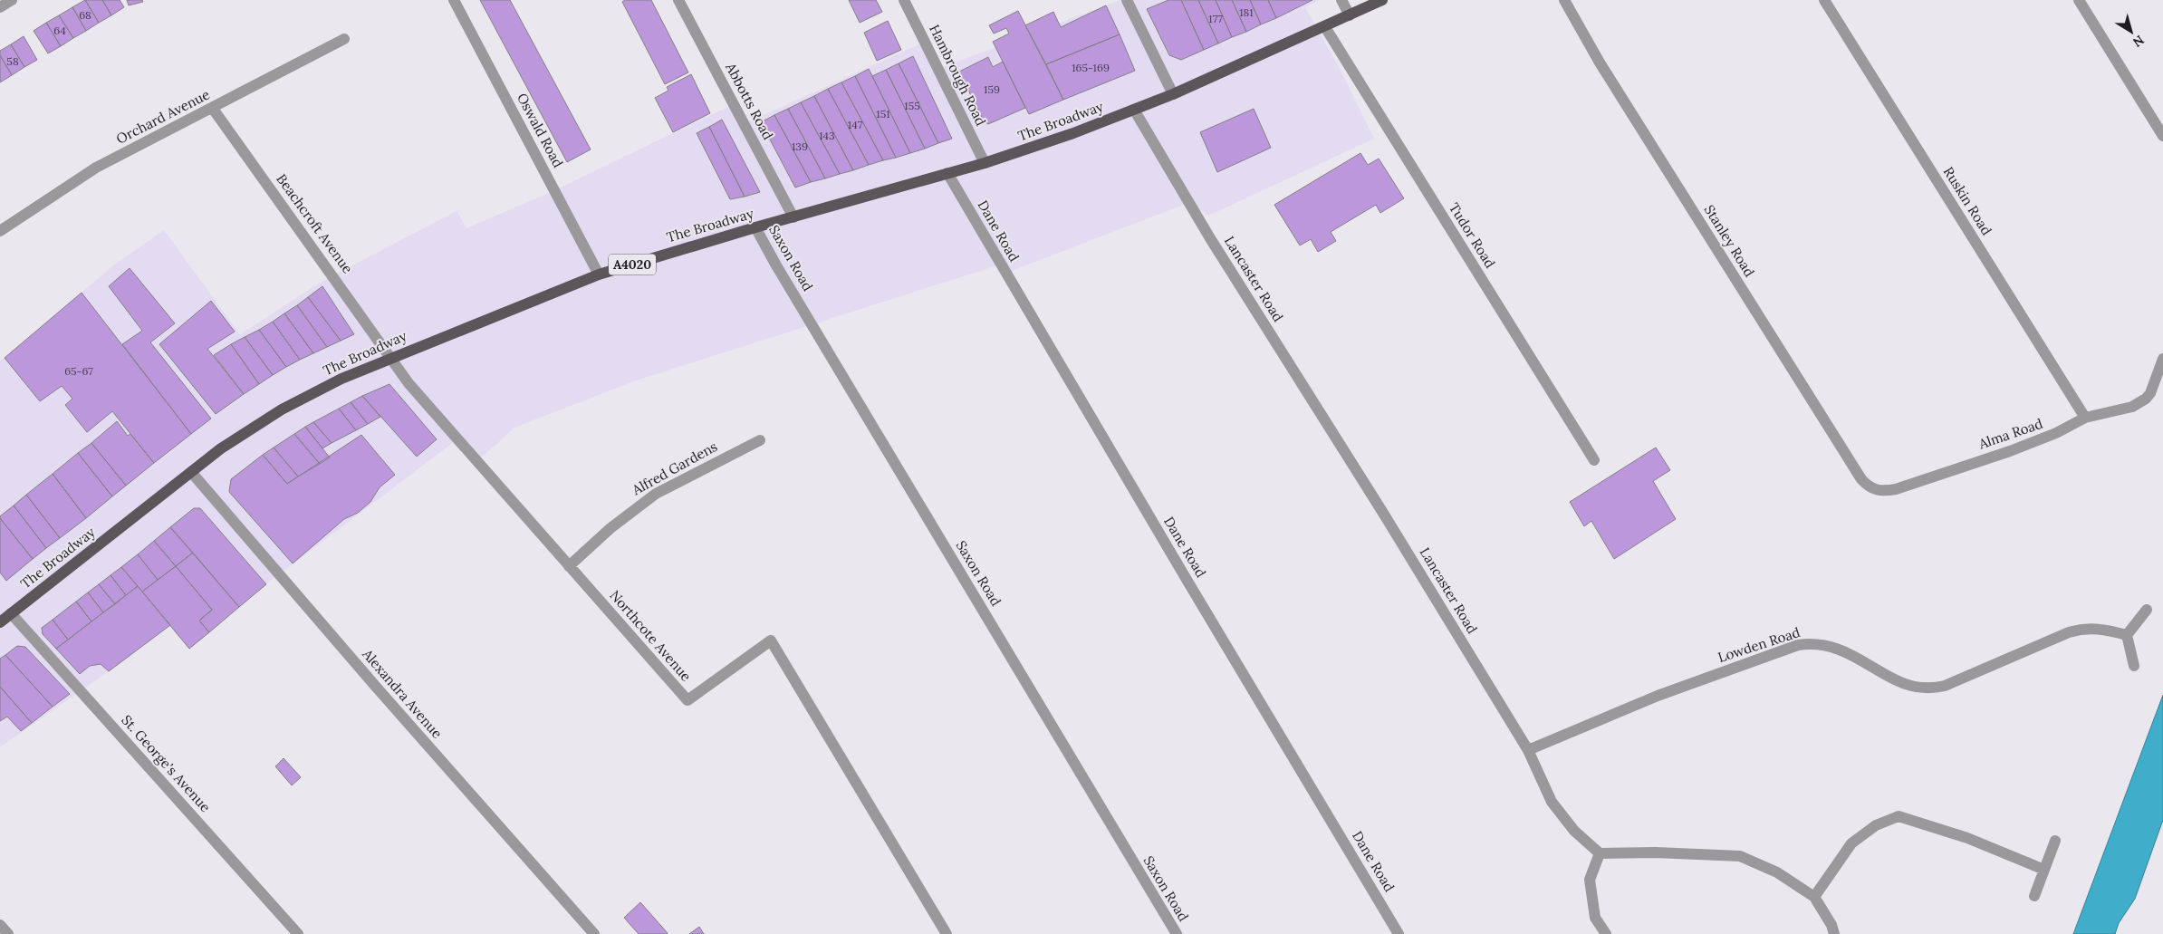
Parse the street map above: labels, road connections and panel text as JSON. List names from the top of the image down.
{
  "streets": {
    "main road": ["The Broadway", "A4020"],
    "street": [
      "Hambrough Road",
      "Abbotts Road",
      "Orchard Avenue",
      "Oswald Road",
      "Ruskin Road",
      "Beachcroft Avenue",
      "Dane Road",
      "Tudor Road",
      "Stanley Road",
      "Saxon Road",
      "Lancaster Road",
      "Alma Road",
      "Alfred Gardens",
      "Northcote Avenue",
      "Lowden Road",
      "Alexandra Avenue",
      "St. George's Avenue"
    ]
  },
  "crossings": [
    ["Hambrough Road", "The Broadway"],
    ["Abbotts Road", "The Broadway"],
    ["Orchard Avenue", "Beachcroft Avenue"],
    ["The Broadway", "Oswald Road"],
    ["The Broadway", "Beachcroft Avenue"],
    ["The Broadway", "Dane Road"],
    ["The Broadway", "Tudor Road"],
    ["The Broadway", "Saxon Road"],
    ["The Broadway", "Lancaster Road"],
    ["The Broadway", "Northcote Avenue"],
    ["The Broadway", "Alexandra Avenue"],
    ["The Broadway", "St. George's Avenue"],
    ["Ruskin Road", "Alma Road"],
    ["Beachcroft Avenue", "Northcote Avenue"],
    ["Stanley Road", "Alma Road"],
    ["Lancaster Road", "Lowden Road"],
    ["Alfred Gardens", "Northcote Avenue"]
  ],
  "house_numbers": [
    "181",
    "68",
    "177",
    "64",
    "58",
    "165-169",
    "159",
    "155",
    "151",
    "147",
    "143",
    "139",
    "65-67"
  ],
  "north": "bottom right"
}
